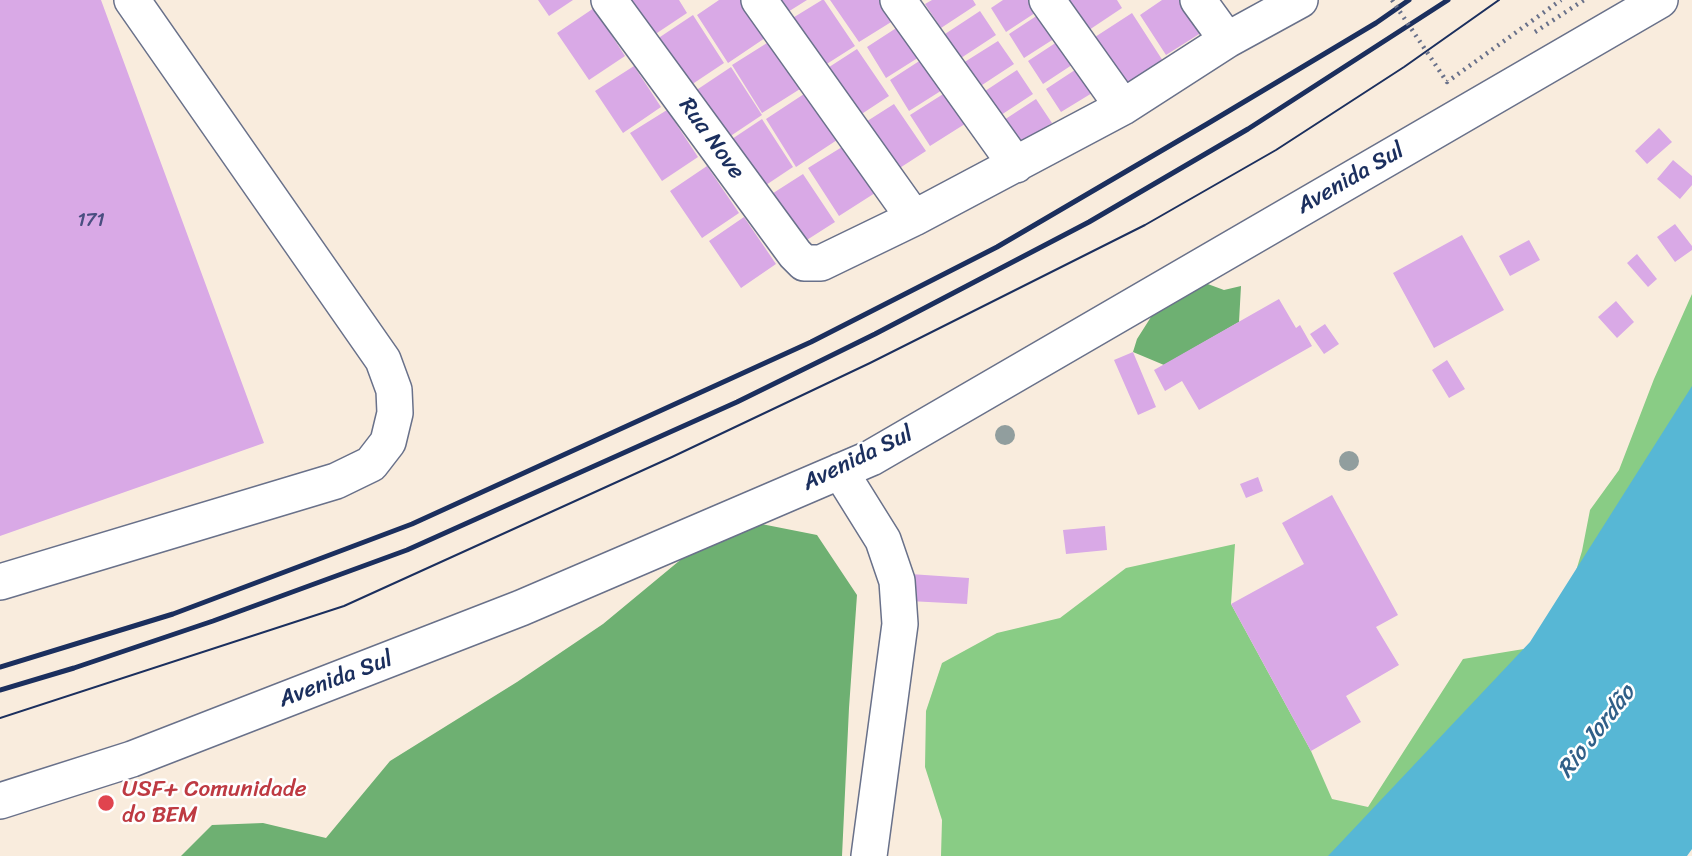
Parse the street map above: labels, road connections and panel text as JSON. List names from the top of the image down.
{
  "streets": {
    "street": ["Rua Nove", "Avenida Sul"]
  },
  "water": ["Rio Jordão"],
  "places": ["USF+ Comunidade do BEM"],
  "house_numbers": ["171"]
}
